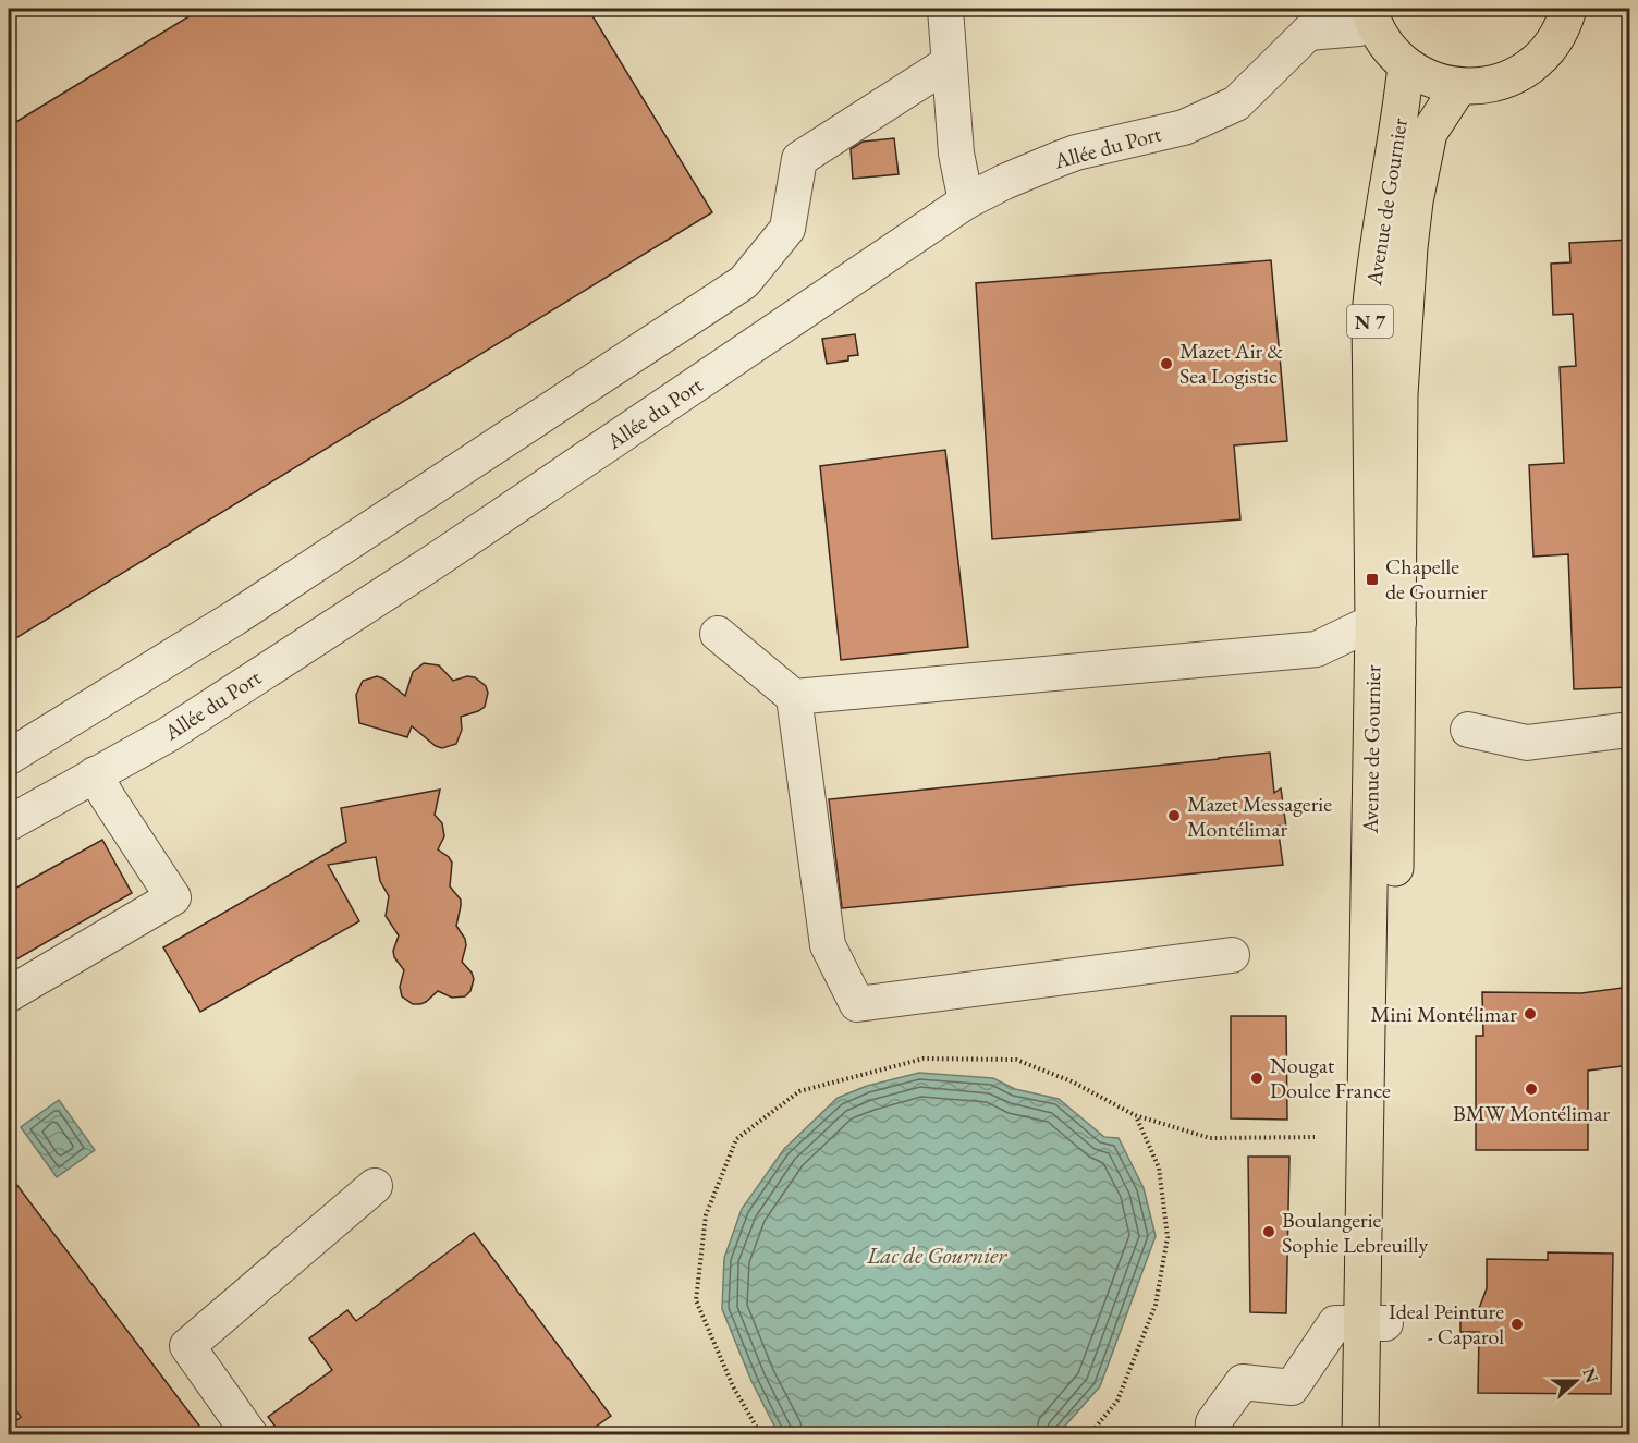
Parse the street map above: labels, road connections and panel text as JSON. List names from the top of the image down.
{
  "streets": {
    "main road": ["Avenue de Gournier", "N 7"],
    "street": ["Allée du Port"]
  },
  "water": ["Lac de Gournier"],
  "places": {
    "other": [
      "Mazet Air & Sea Logistic",
      "Mazet Messagerie Montélimar",
      "Mini Montélimar",
      "Nougat Doulce France",
      "BMW Montélimar",
      "Boulangerie Sophie Lebreuilly",
      "Ideal Peinture - Caparol"
    ],
    "transit": ["Chapelle de Gournier"]
  },
  "north": "right"
}
